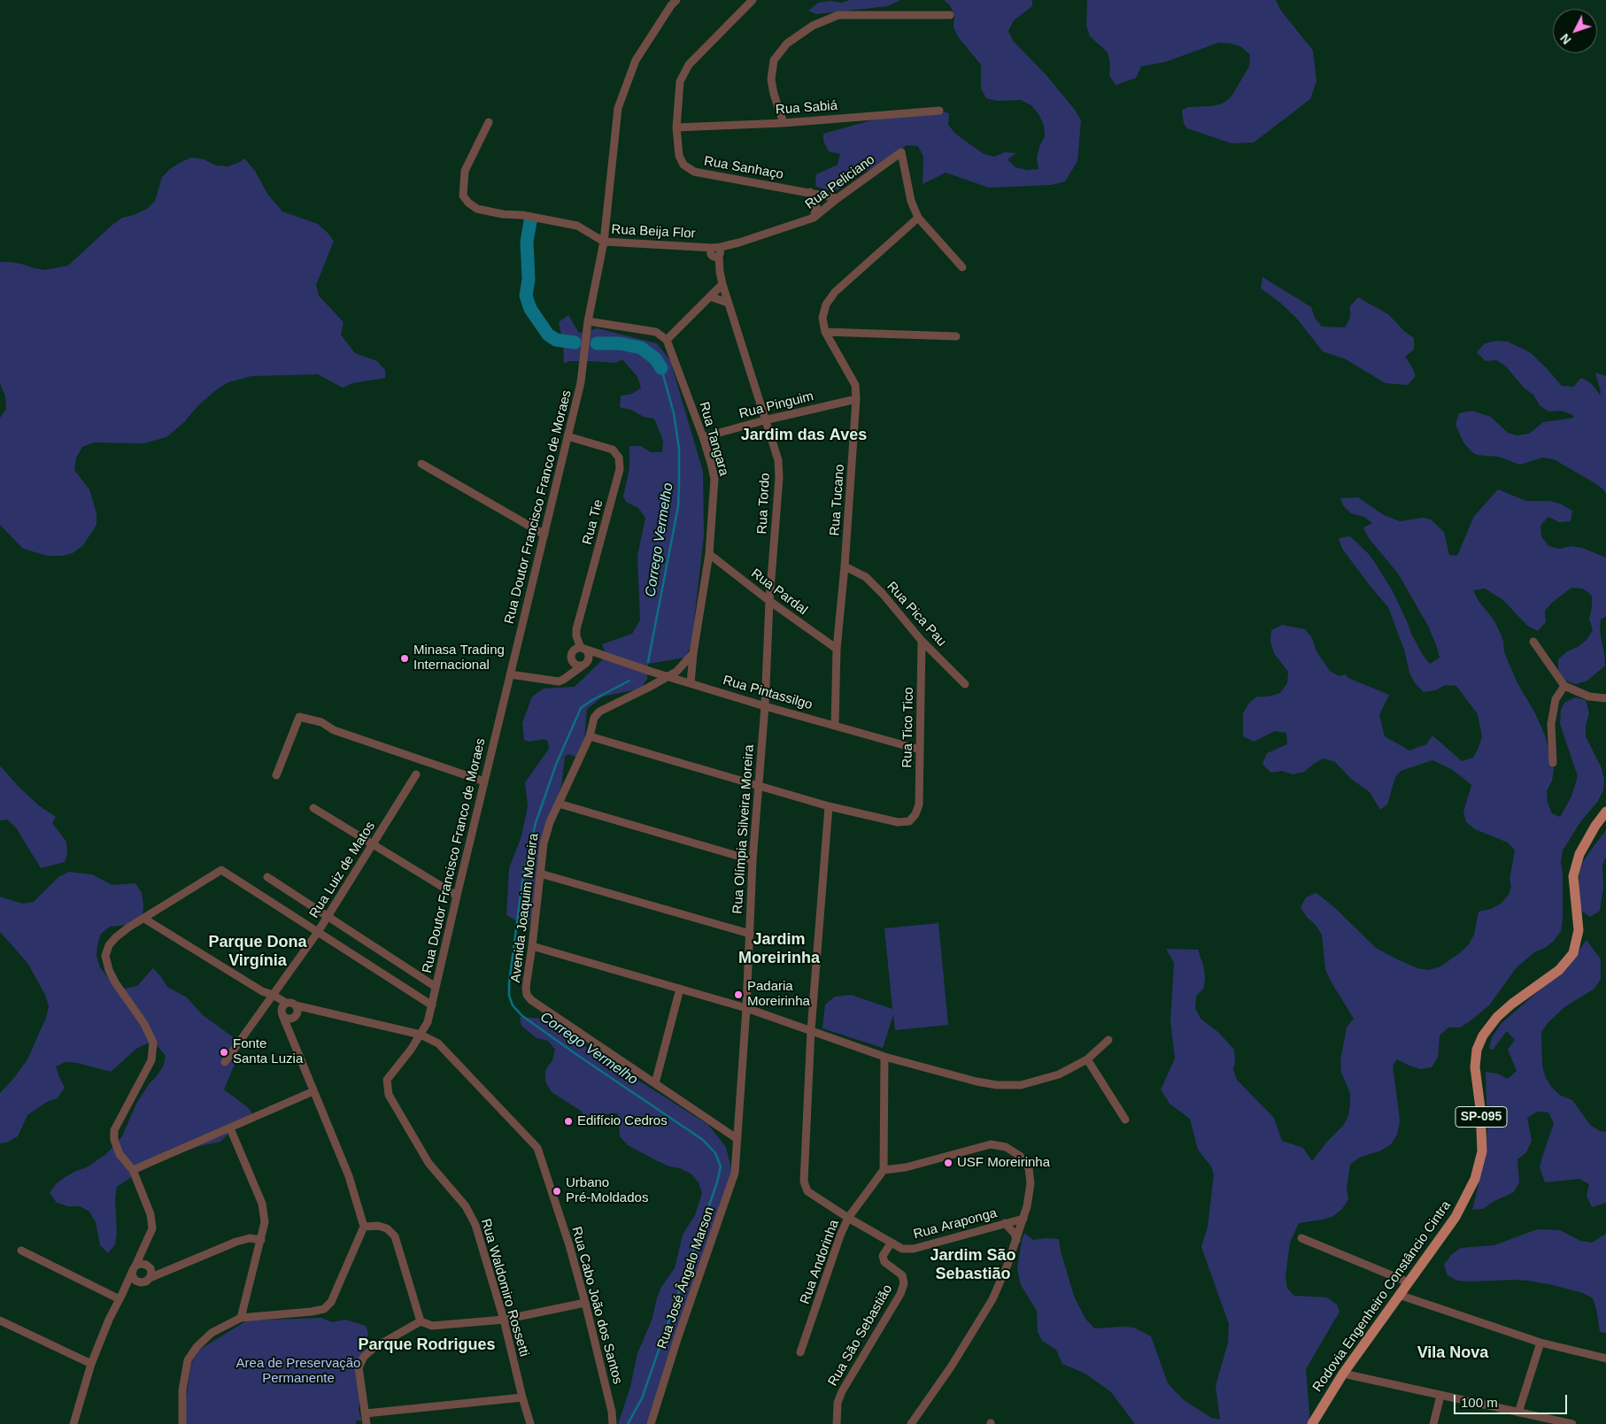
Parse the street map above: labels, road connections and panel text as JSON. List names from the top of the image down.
{
  "streets": {
    "main road": ["SP-095", "Rodovia Engenheiro Constâncio Cintra"],
    "street": [
      "Rua Sabiá",
      "Rua Sanhaço",
      "Rua Peliciano",
      "Rua Beija Flor",
      "Rua Pinguim",
      "Rua Tangara",
      "Rua Tucano",
      "Rua Tordo",
      "Rua Doutor Francisco Franco de Moraes",
      "Rua Tie",
      "Rua Pardal",
      "Rua Pica Pau",
      "Rua Pintassilgo",
      "Rua Tico Tico",
      "Rua Olímpia Silveira Moreira",
      "Rua Luiz de Matos",
      "Avenida Joaquim Moreira",
      "Rua Araponga",
      "Rua Andorinha",
      "Rua José Ângelo Marson",
      "Rua Waldomiro Rossetti",
      "Rua Cabo João dos Santos",
      "Rua São Sebastião"
    ]
  },
  "crossings": [
    ["Rua Sabiá", "Rua Sanhaço"],
    ["Rua Sanhaço", "Rua Peliciano"],
    ["Rua Peliciano", "Rua Beija Flor"],
    ["Rua Peliciano", "Rua Tucano"],
    ["Rua Beija Flor", "Rua Doutor Francisco Franco de Moraes"],
    ["Rua Pinguim", "Rua Tangara"],
    ["Rua Pinguim", "Rua Tucano"],
    ["Rua Pinguim", "Rua Tordo"],
    ["Rua Tangara", "Rua Pardal"],
    ["Rua Tangara", "Rua Pintassilgo"],
    ["Rua Tangara", "Avenida Joaquim Moreira"],
    ["Rua Tucano", "Rua Pardal"],
    ["Rua Tucano", "Rua Pica Pau"],
    ["Rua Tucano", "Rua Pintassilgo"],
    ["Rua Tordo", "Rua Pardal"],
    ["Rua Tordo", "Rua Pintassilgo"],
    ["Rua Tordo", "Rua Olímpia Silveira Moreira"],
    ["Rua Doutor Francisco Franco de Moraes", "Rua Tie"],
    ["Rua Doutor Francisco Franco de Moraes", "Rua Waldomiro Rossetti"],
    ["Rua Doutor Francisco Franco de Moraes", "Rua Cabo João dos Santos"],
    ["Rua Tie", "Rua Pintassilgo"],
    ["Rua Pica Pau", "Rua Tico Tico"],
    ["Rua Pintassilgo", "Rua Tico Tico"],
    ["Rua Pintassilgo", "Rua Olímpia Silveira Moreira"],
    ["Rua Pintassilgo", "Avenida Joaquim Moreira"],
    ["Rua Tico Tico", "Rua Araponga"],
    ["Rua Olímpia Silveira Moreira", "Avenida Joaquim Moreira"],
    ["Rua Olímpia Silveira Moreira", "Rua José Ângelo Marson"],
    ["Avenida Joaquim Moreira", "Rua José Ângelo Marson"],
    ["Rua Araponga", "Rua Andorinha"],
    ["Rua Araponga", "Rua São Sebastião"],
    ["Rua Waldomiro Rossetti", "Rua Cabo João dos Santos"]
  ],
  "districts": [
    "Jardim das Aves",
    "Jardim Moreirinha",
    "Parque Dona Virgínia",
    "Jardim São Sebastião",
    "Parque Rodrigues",
    "Vila Nova"
  ],
  "water": ["Corrego Vermelho"],
  "parks": ["Area de Preservação Permanente"],
  "places": [
    "Minasa Trading Internacional",
    "Padaria Moreirinha",
    "Fonte Santa Luzia",
    "Edifício Cedros",
    "USF Moreirinha",
    "Urbano Pré-Moldados"
  ],
  "scale_bar": "100 m",
  "north": "bottom left"
}
